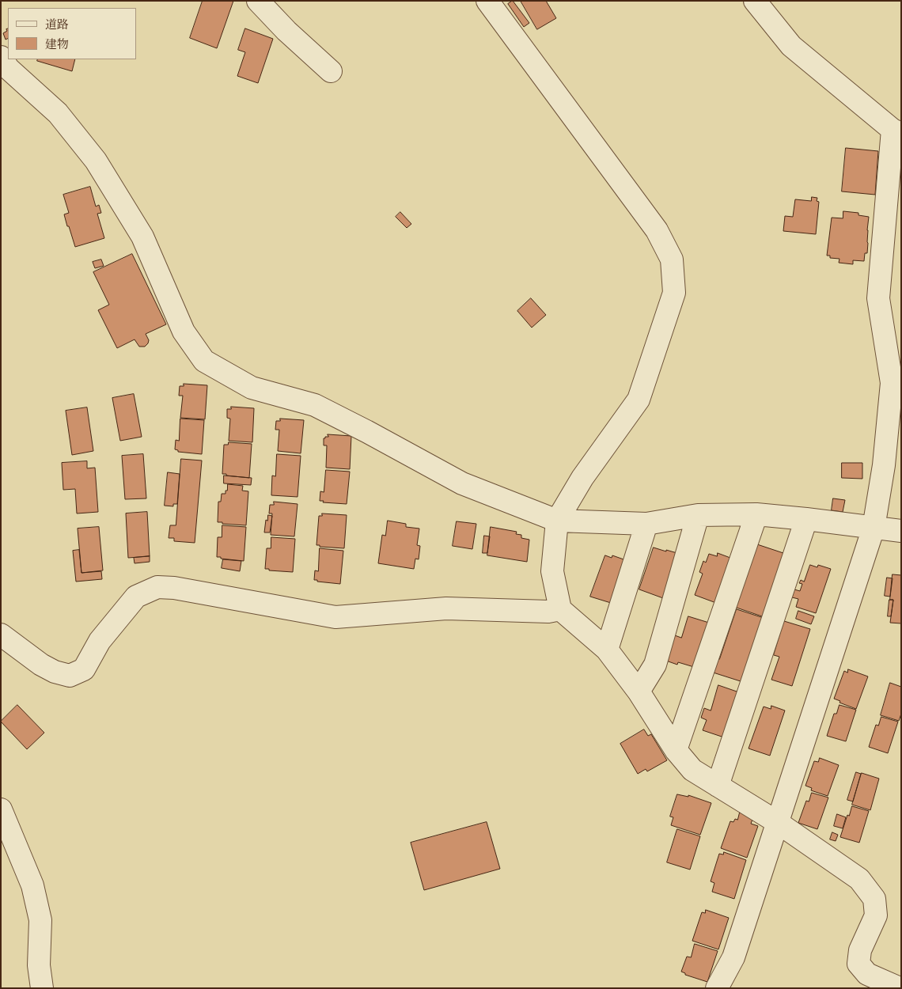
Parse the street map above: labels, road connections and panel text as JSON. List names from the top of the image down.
{
  "legend": ["道路", "建物"]
}
